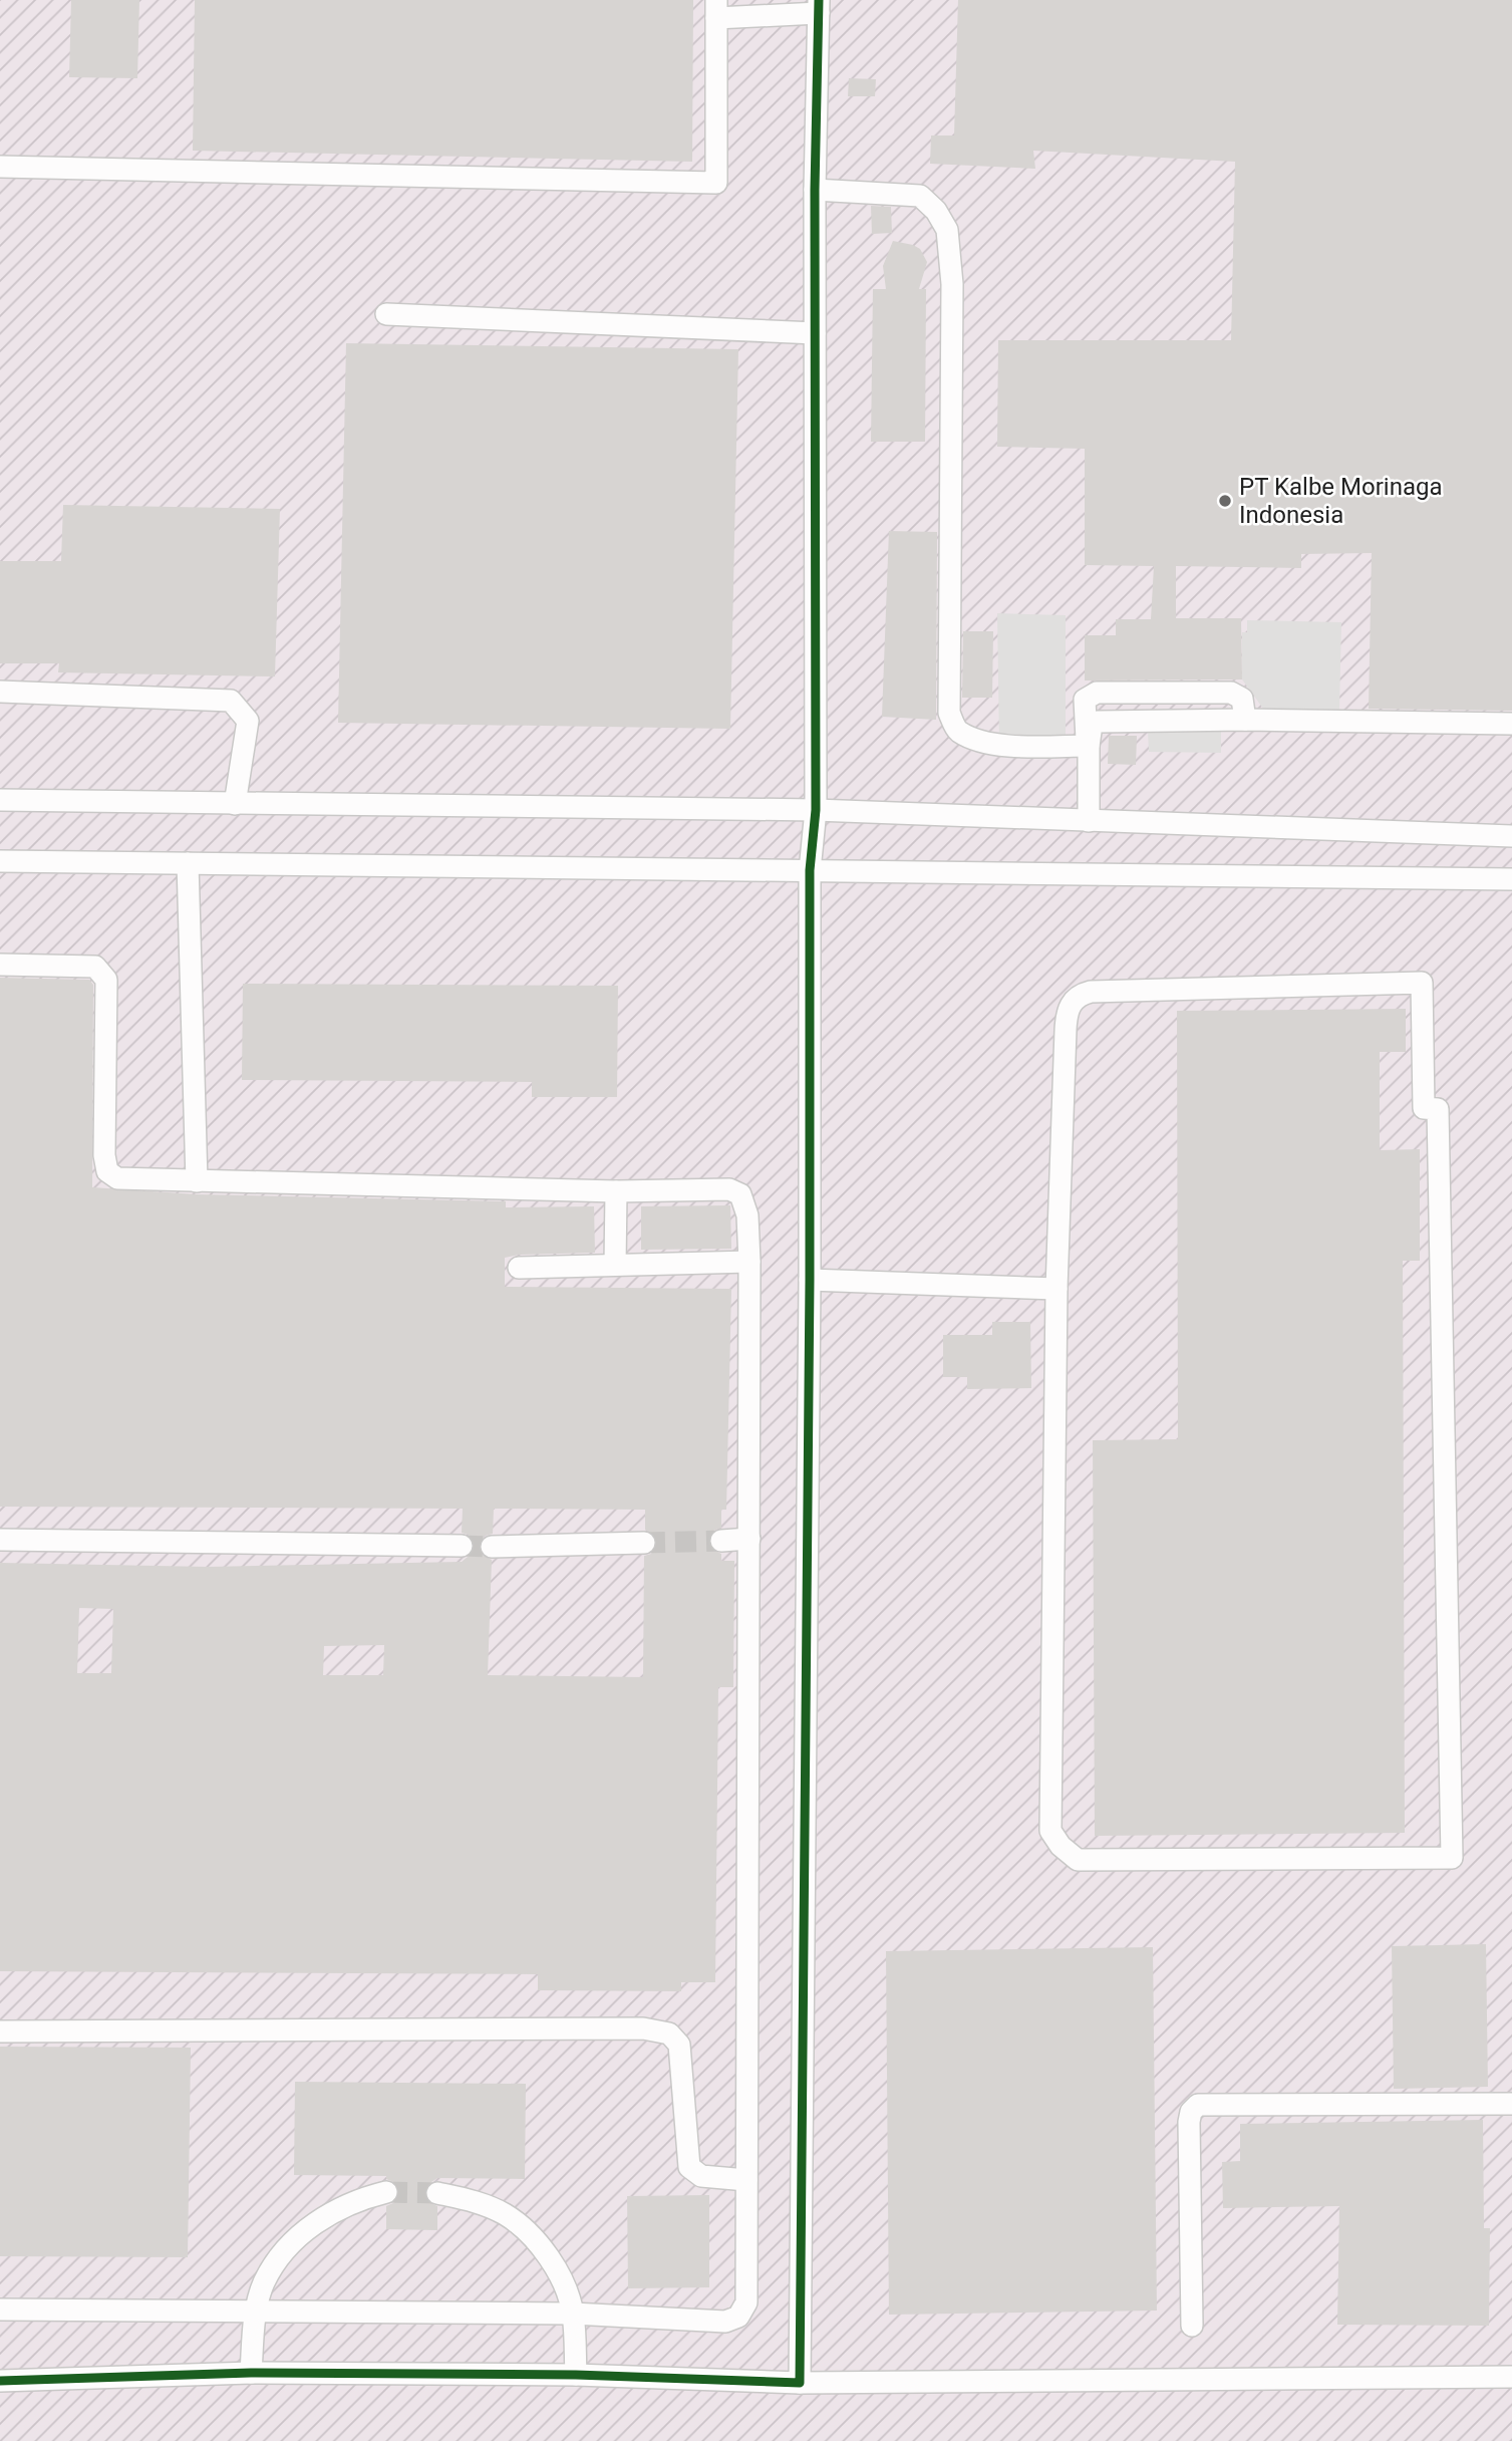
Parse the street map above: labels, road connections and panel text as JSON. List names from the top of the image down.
{
  "places": ["PT Kalbe Morinaga Indonesia"]
}
